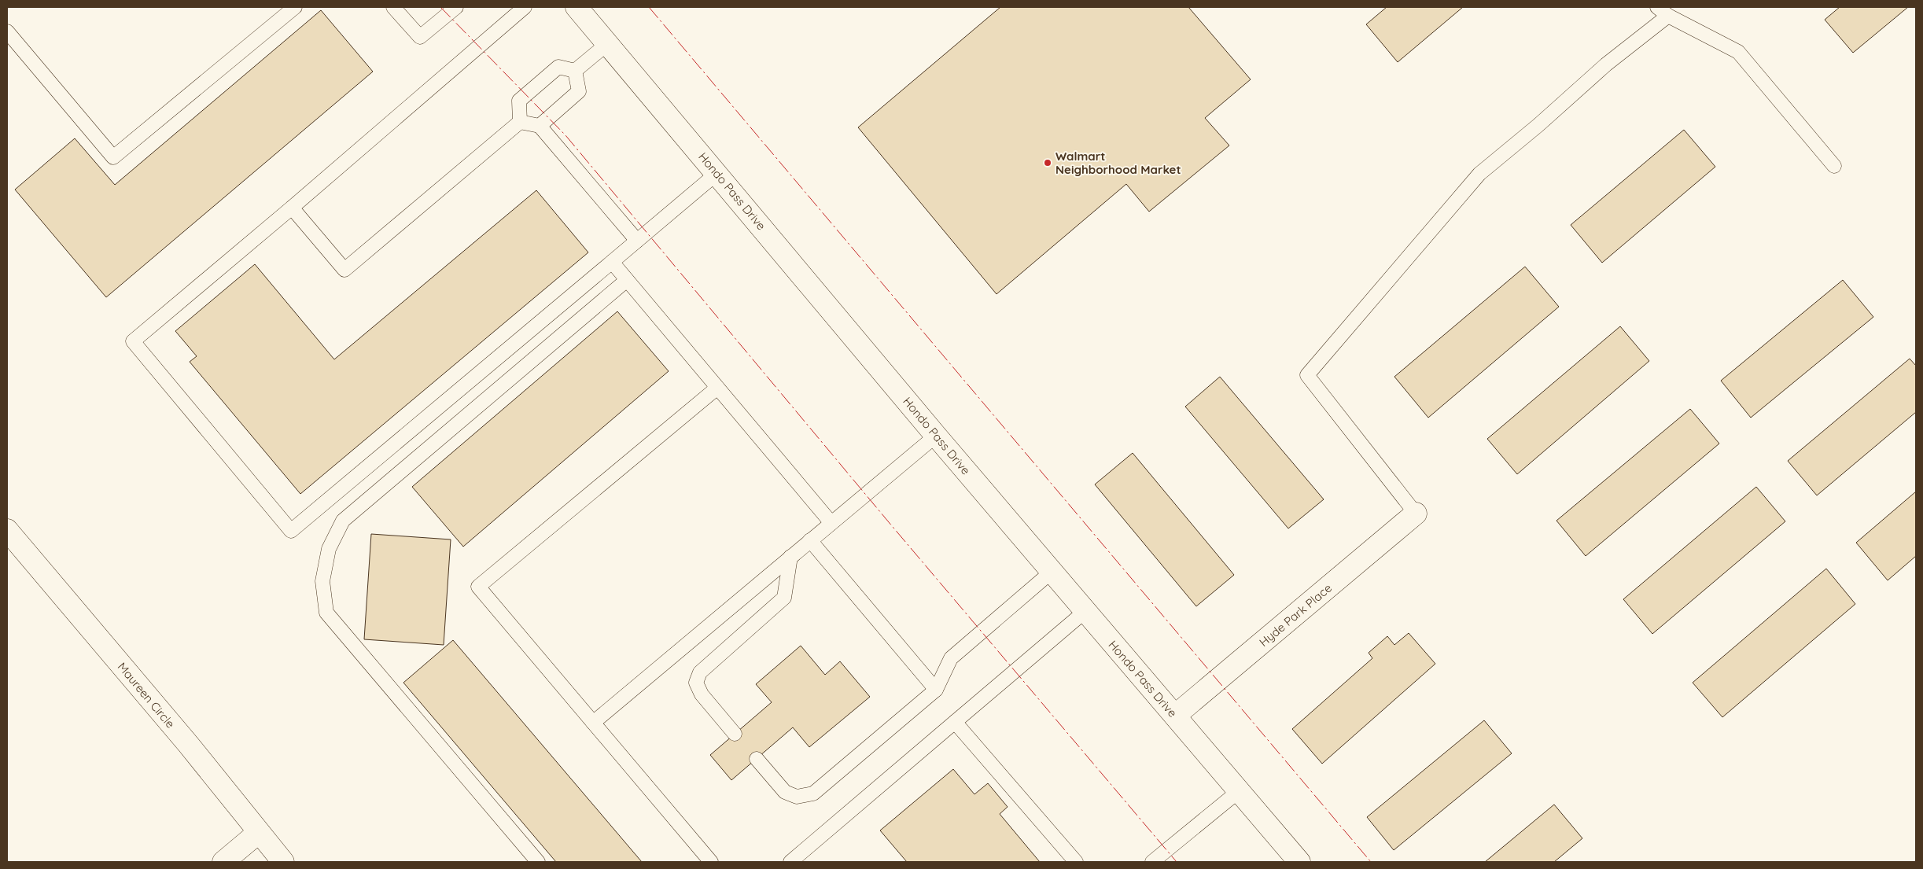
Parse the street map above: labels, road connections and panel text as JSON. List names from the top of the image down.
{
  "streets": {
    "main road": ["Hondo Pass Drive", "Hyde Park Place", "Maureen Circle"]
  },
  "crossings": [
    ["Hondo Pass Drive", "Hyde Park Place"]
  ],
  "places": ["Walmart Neighborhood Market"]
}
